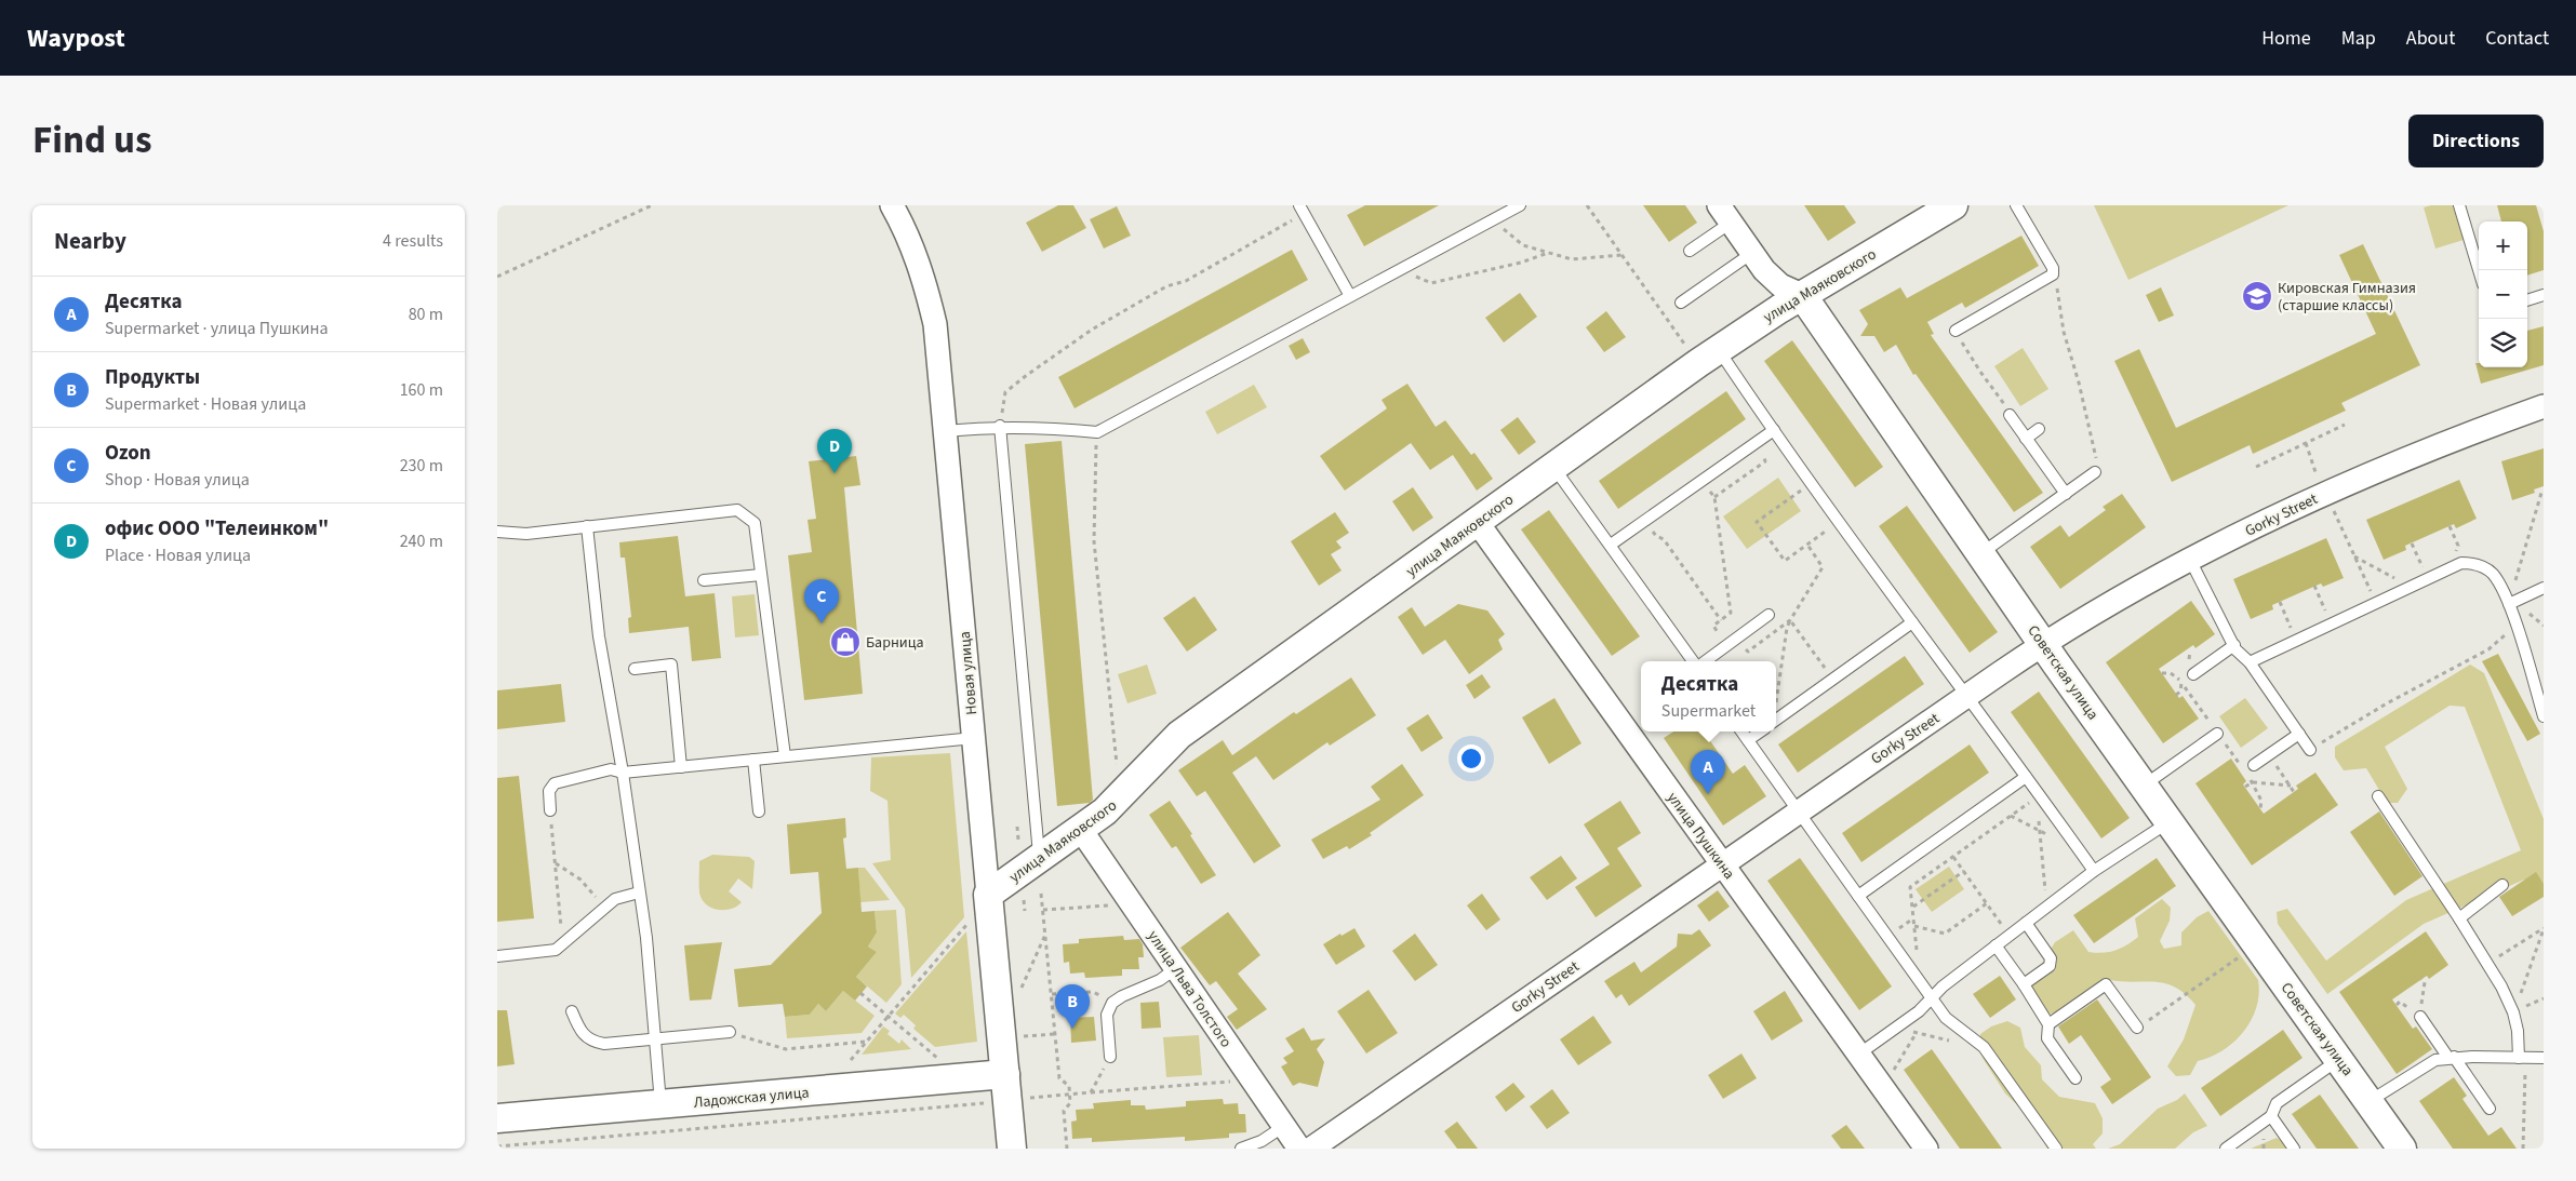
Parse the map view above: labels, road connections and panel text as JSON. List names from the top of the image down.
{
  "streets": {
    "street": [
      "улица Маяковского",
      "Gorky Street",
      "Советская улица",
      "Новая улица",
      "улица Пушкина",
      "улица Льва Толстого",
      "Ладожская улица"
    ]
  },
  "crossings": [
    ["улица Маяковского", "Советская улица"],
    ["улица Маяковского", "Новая улица"],
    ["улица Маяковского", "улица Пушкина"],
    ["улица Маяковского", "улица Льва Толстого"],
    ["Gorky Street", "Советская улица"],
    ["Gorky Street", "улица Пушкина"],
    ["Новая улица", "Ладожская улица"]
  ],
  "places": {
    "school or university": ["Кировская Гимназия (старшие классы)"],
    "shop": ["Барница"]
  },
  "page": {
    "header": "Waypost",
    "nav": [
      "Home",
      "Map",
      "About",
      "Contact"
    ],
    "title": "Find us",
    "buttons": "Directions",
    "heading": ["Nearby", "4 results"],
    "map_buttons": ["+", "−"],
    "list": [
      {
        "mark": "A",
        "name": "Десятка",
        "note": "Supermarket · улица Пушкина",
        "value": "80 m"
      },
      {
        "mark": "B",
        "name": "Продукты",
        "note": "Supermarket · Новая улица",
        "value": "160 m"
      },
      {
        "mark": "C",
        "name": "Ozon",
        "note": "Shop · Новая улица",
        "value": "230 m"
      },
      {
        "mark": "D",
        "name": "офис ООО \"Телеинком\"",
        "note": "Place · Новая улица",
        "value": "240 m"
      }
    ],
    "pins": [
      "D",
      "C",
      "A",
      "B"
    ],
    "popup": ["Десятка", "Supermarket"]
  }
}
